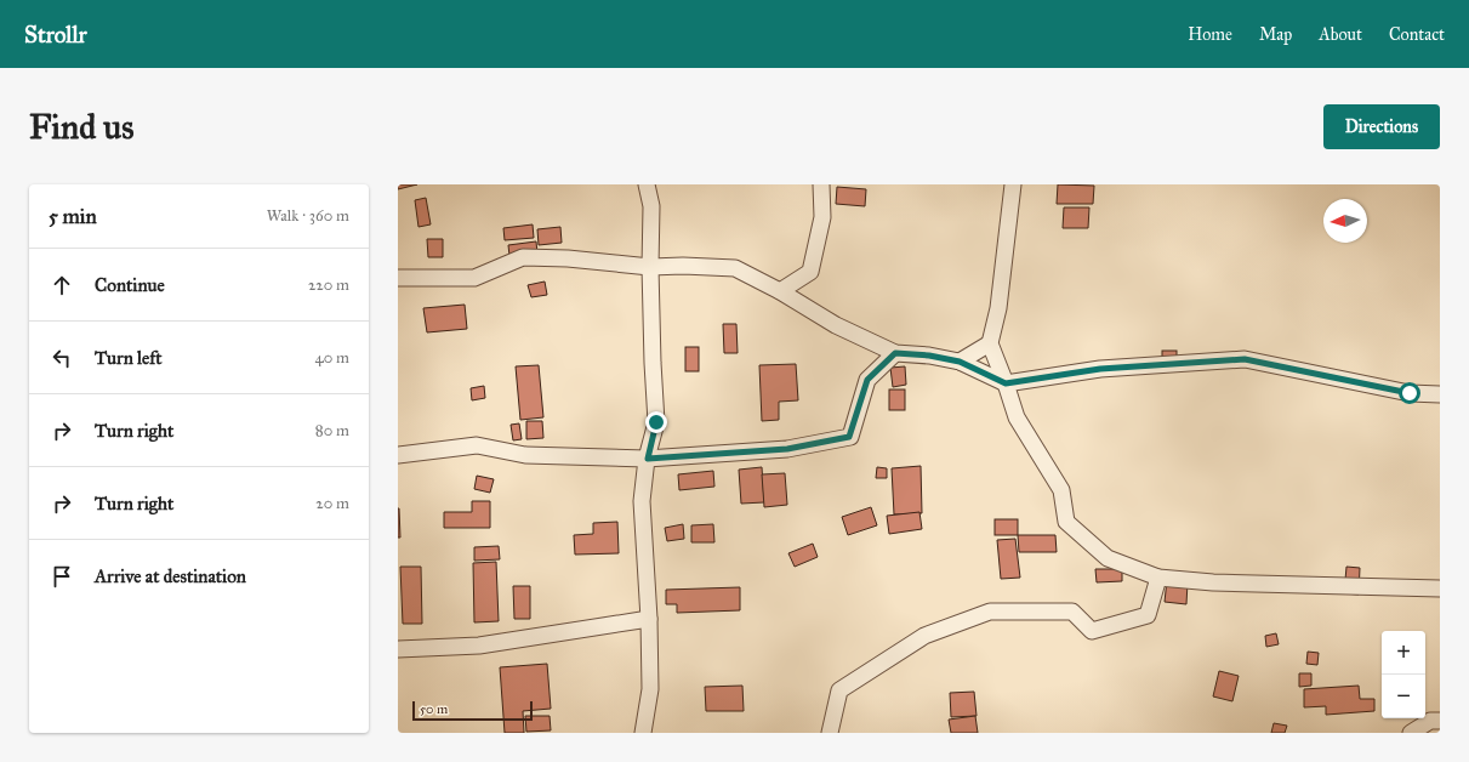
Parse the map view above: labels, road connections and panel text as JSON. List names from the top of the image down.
{
  "scale_bar": "50 m",
  "north": "left",
  "page": {
    "header": "Strollr",
    "nav": [
      "Home",
      "Map",
      "About",
      "Contact"
    ],
    "buttons": "Directions",
    "title": "Find us",
    "heading": ["5 min", "Walk · 360 m"],
    "list": [
      ["Continue", "220 m"],
      ["Turn left", "40 m"],
      ["Turn right", "80 m"],
      ["Turn right", "20 m"],
      "Arrive at destination"
    ],
    "map_buttons": ["+", "−"],
    "scale": "50 m"
  }
}
